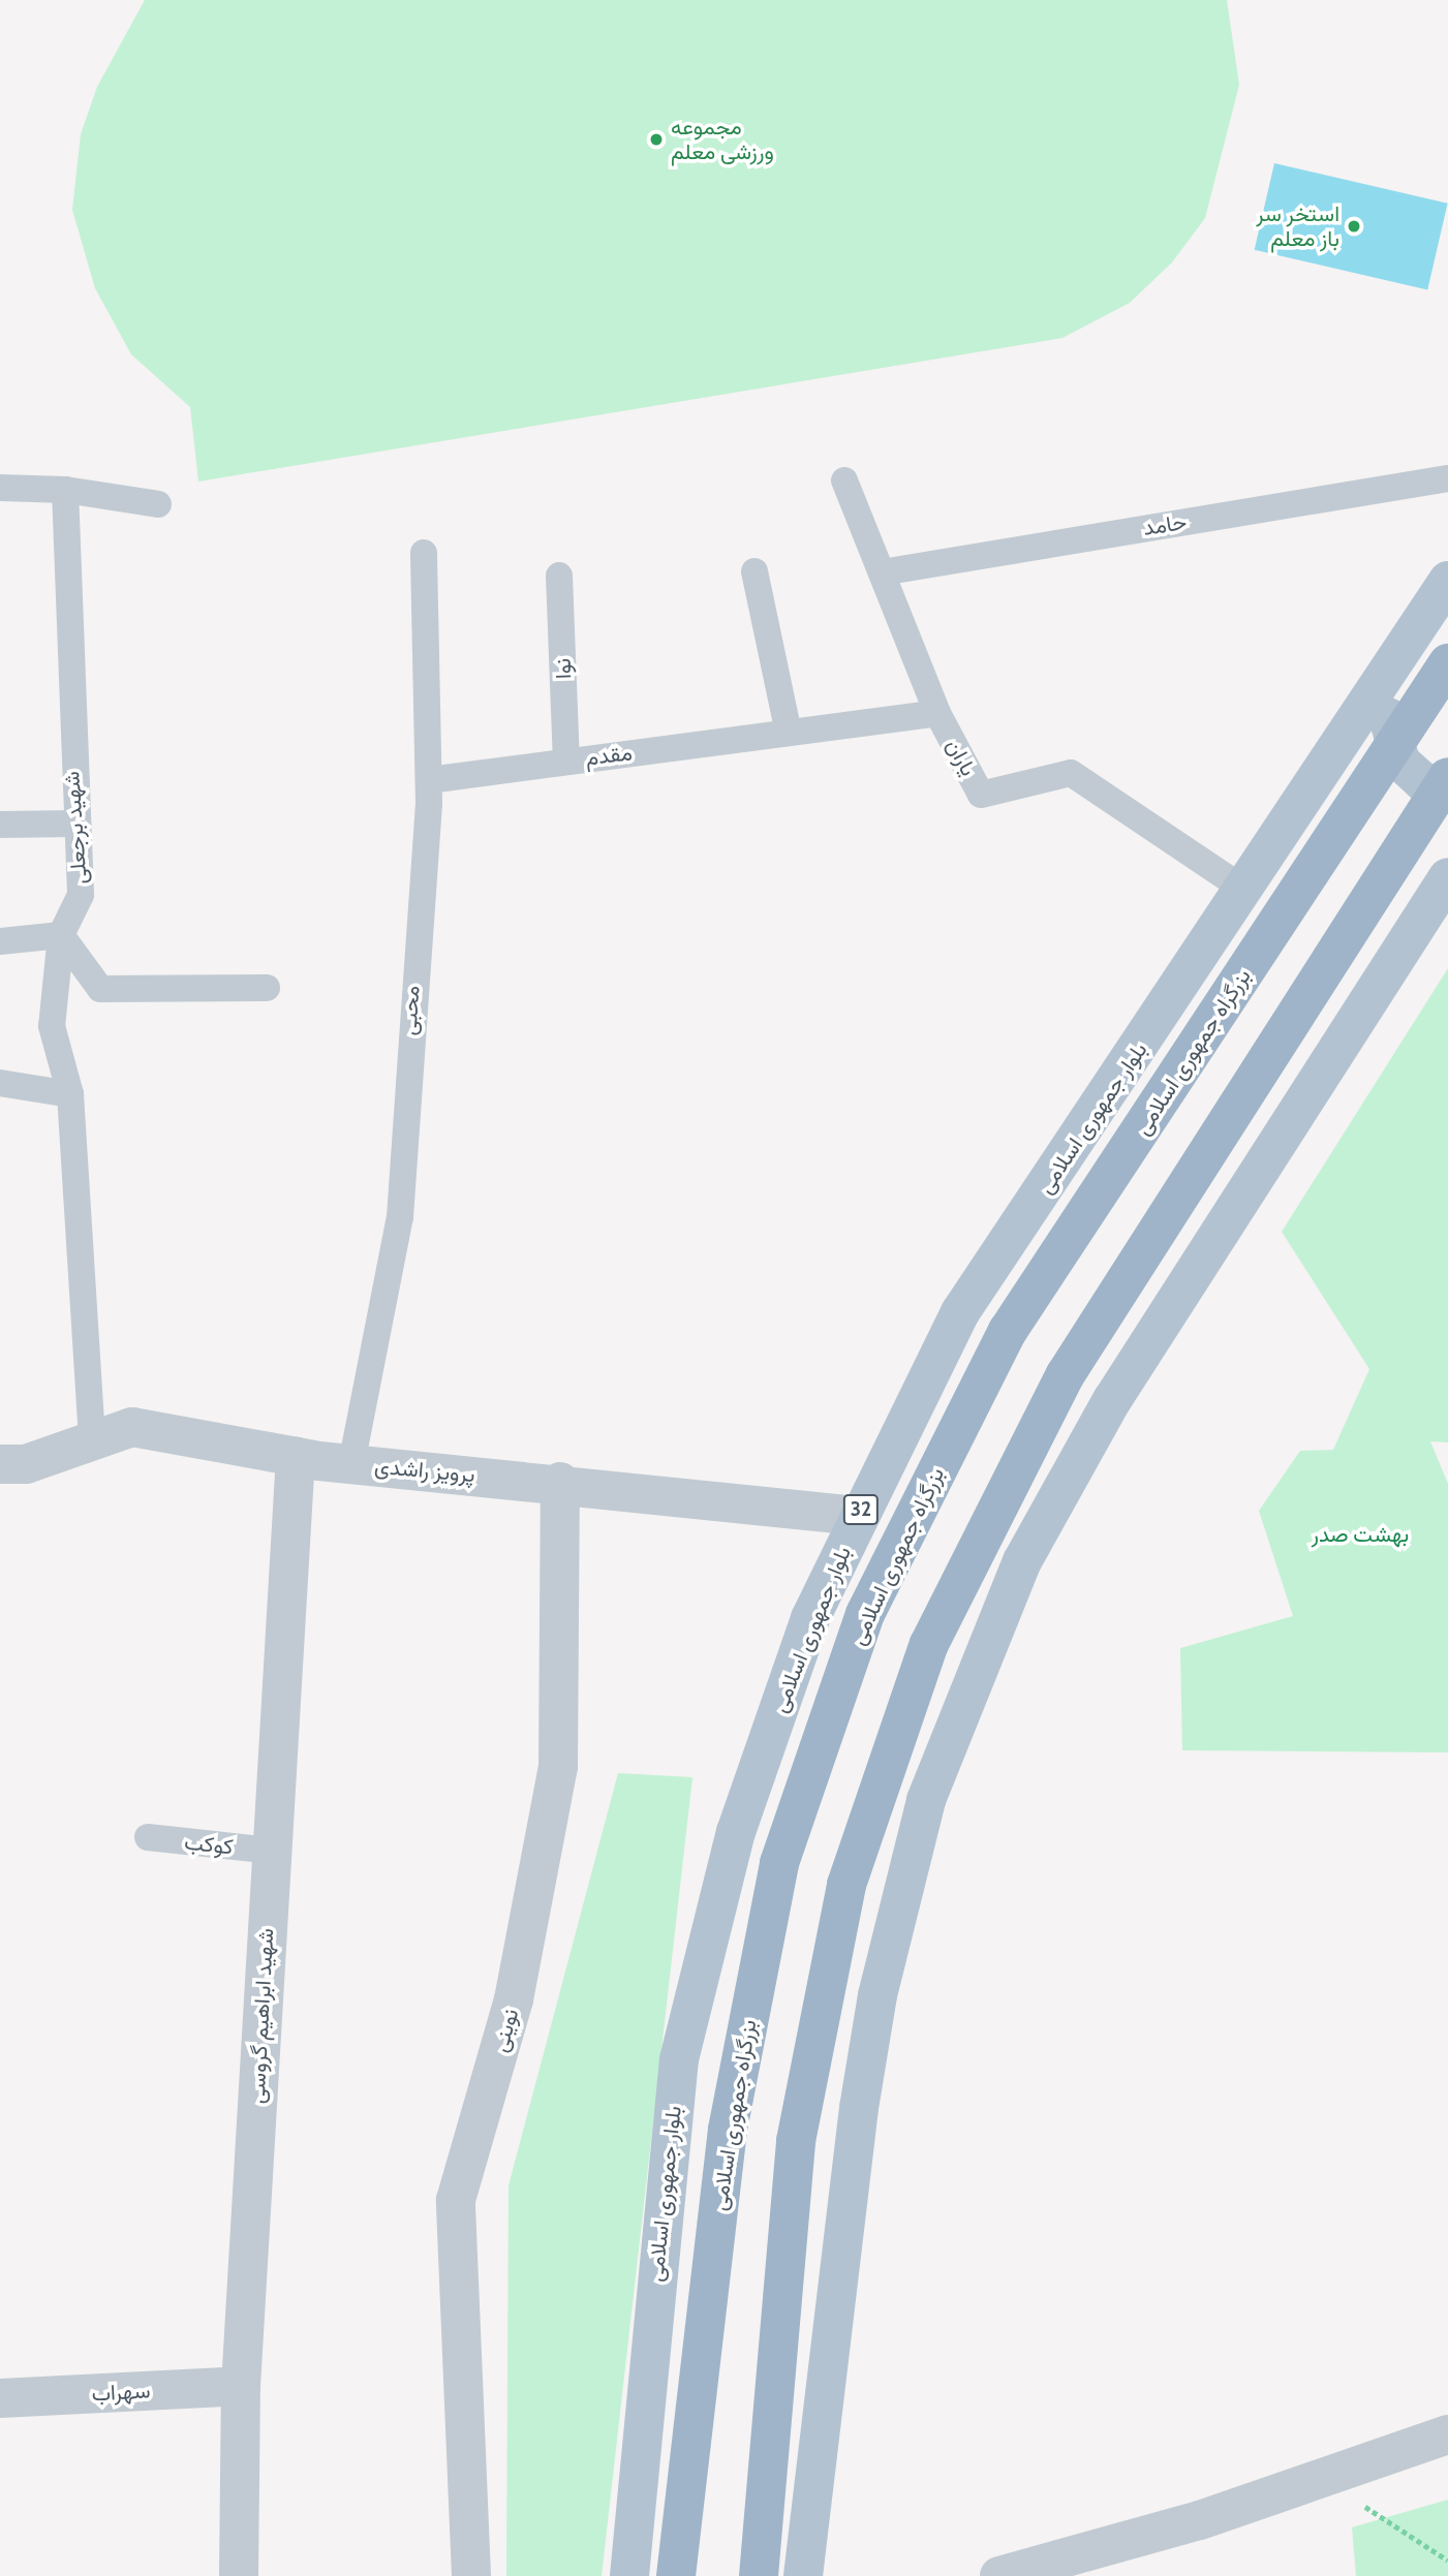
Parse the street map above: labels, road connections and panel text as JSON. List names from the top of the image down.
{
  "streets": {
    "highway": ["بزرگراه جمهوری اسلامی", "32"],
    "main road": ["بلوار جمهوری اسلامی"],
    "street": [
      "پرویز راشدی",
      "شهید ابراهیم گروسی",
      "نوینی",
      "سهراب"
    ],
    "lane": [
      "حامد",
      "نوا",
      "مقدم",
      "یاران",
      "شهید برجعلی",
      "محبی",
      "کوکب"
    ]
  },
  "crossings": [
    ["حامد", "یاران"],
    ["نوا", "مقدم"],
    ["مقدم", "یاران"],
    ["مقدم", "محبی"],
    ["یاران", "بلوار جمهوری اسلامی"],
    ["شهید برجعلی", "پرویز راشدی"],
    ["محبی", "پرویز راشدی"],
    ["بلوار جمهوری اسلامی", "پرویز راشدی"],
    ["پرویز راشدی", "شهید ابراهیم گروسی"],
    ["پرویز راشدی", "نوینی"],
    ["کوکب", "شهید ابراهیم گروسی"],
    ["شهید ابراهیم گروسی", "سهراب"]
  ],
  "parks": ["بهشت صدر"],
  "places": ["مجموعه ورزشی معلم", "استخر سر باز معلم"]
}
